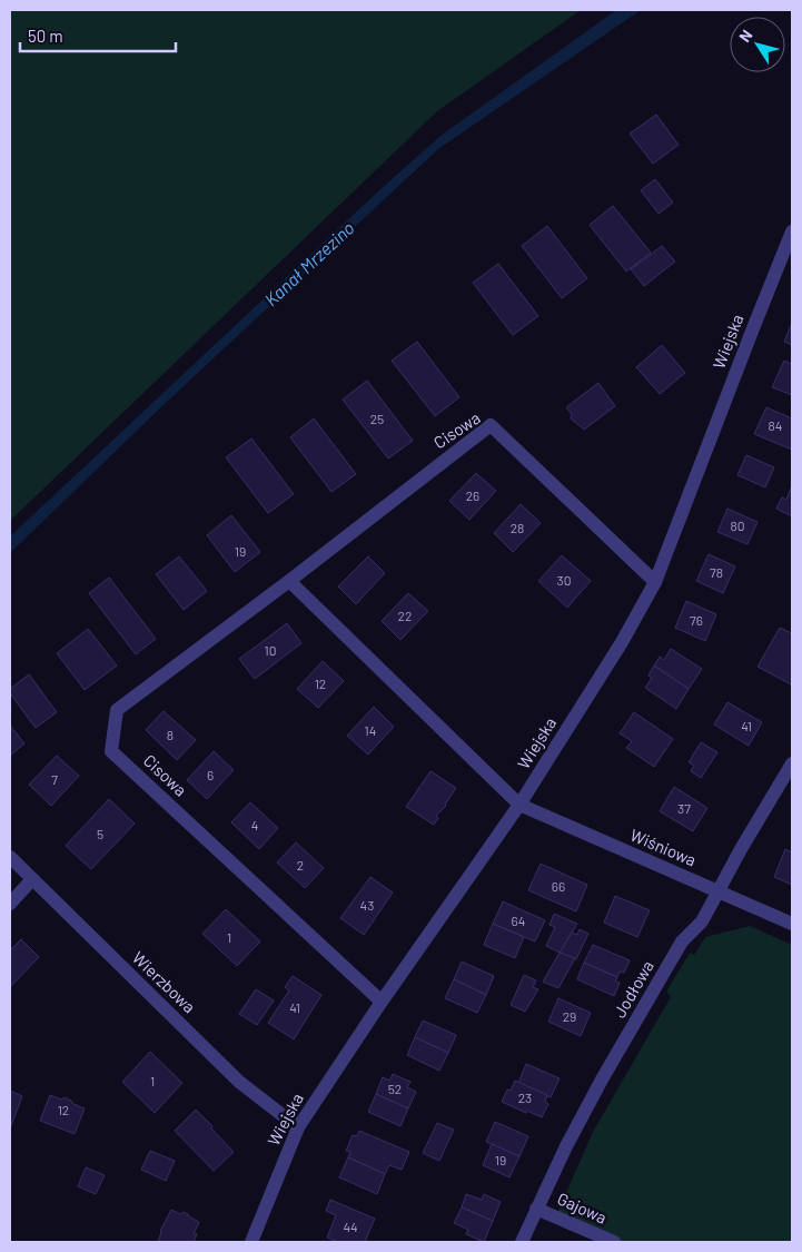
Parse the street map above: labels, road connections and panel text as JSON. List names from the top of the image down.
{
  "streets": {
    "street": [
      "Wiejska",
      "Cisowa",
      "Wiśniowa",
      "Wierzbowa",
      "Jodłowa",
      "Gajowa"
    ]
  },
  "crossings": [
    ["Wiejska", "Cisowa"],
    ["Wiejska", "Wiśniowa"],
    ["Wiejska", "Wierzbowa"],
    ["Wiśniowa", "Jodłowa"],
    ["Jodłowa", "Gajowa"]
  ],
  "water": ["Kanał Mrzezino"],
  "house_numbers": [
    "25",
    "84",
    "26",
    "80",
    "28",
    "19",
    "78",
    "30",
    "22",
    "76",
    "10",
    "12",
    "41",
    "14",
    "8",
    "6",
    "7",
    "37",
    "4",
    "5",
    "2",
    "66",
    "43",
    "64",
    "1",
    "41",
    "29",
    "1",
    "52",
    "23",
    "12",
    "19",
    "44"
  ],
  "scale_bar": "50 m",
  "north": "top left"
}
